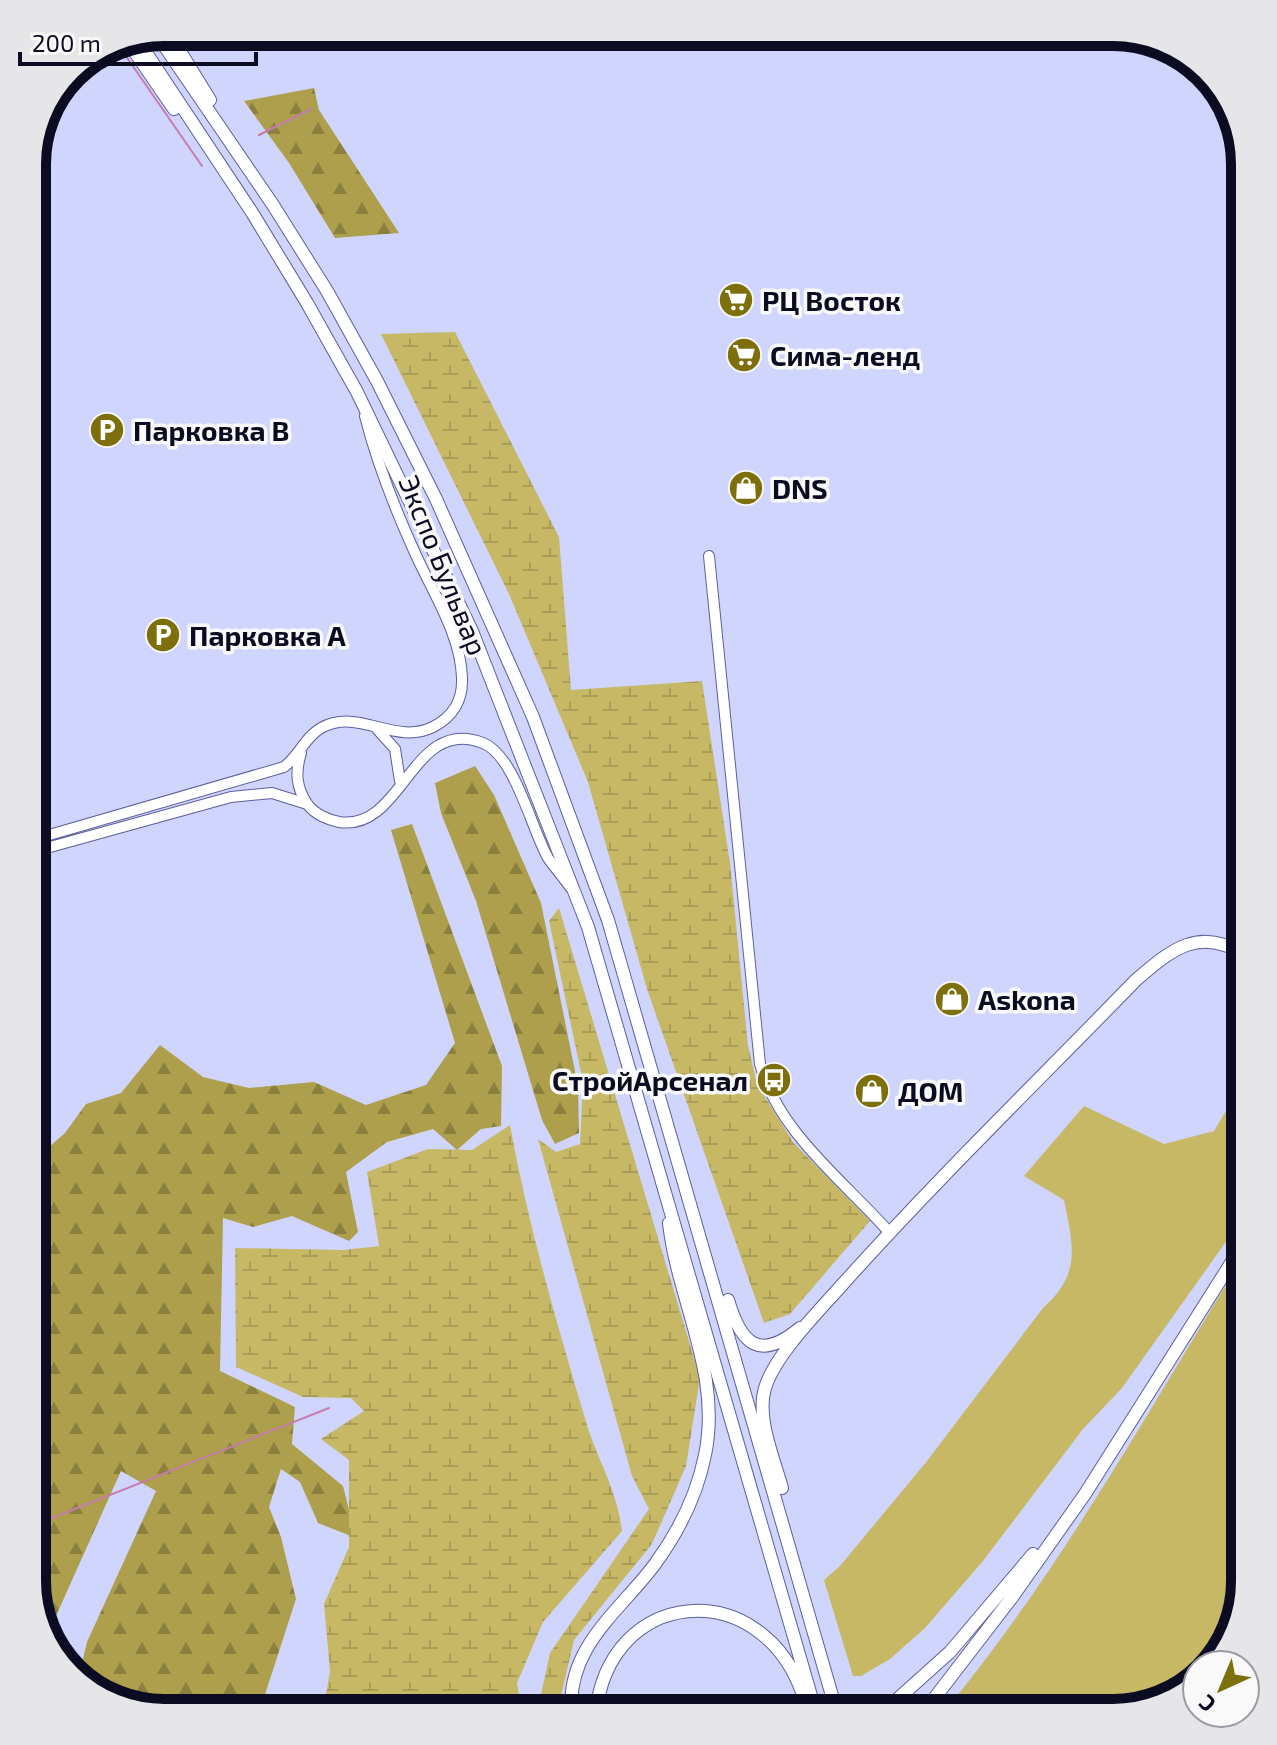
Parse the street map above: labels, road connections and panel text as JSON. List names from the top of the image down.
{
  "streets": {
    "street": ["Экспо Бульвар"]
  },
  "places": {
    "supermarket": ["РЦ Восток", "Сима-ленд"],
    "parking": ["Парковка B", "Парковка A"],
    "shop": ["DNS", "Askona", "ДОМ"],
    "bus stop": ["СтройАрсенал"]
  },
  "scale_bar": "200 m",
  "north": "bottom left"
}
